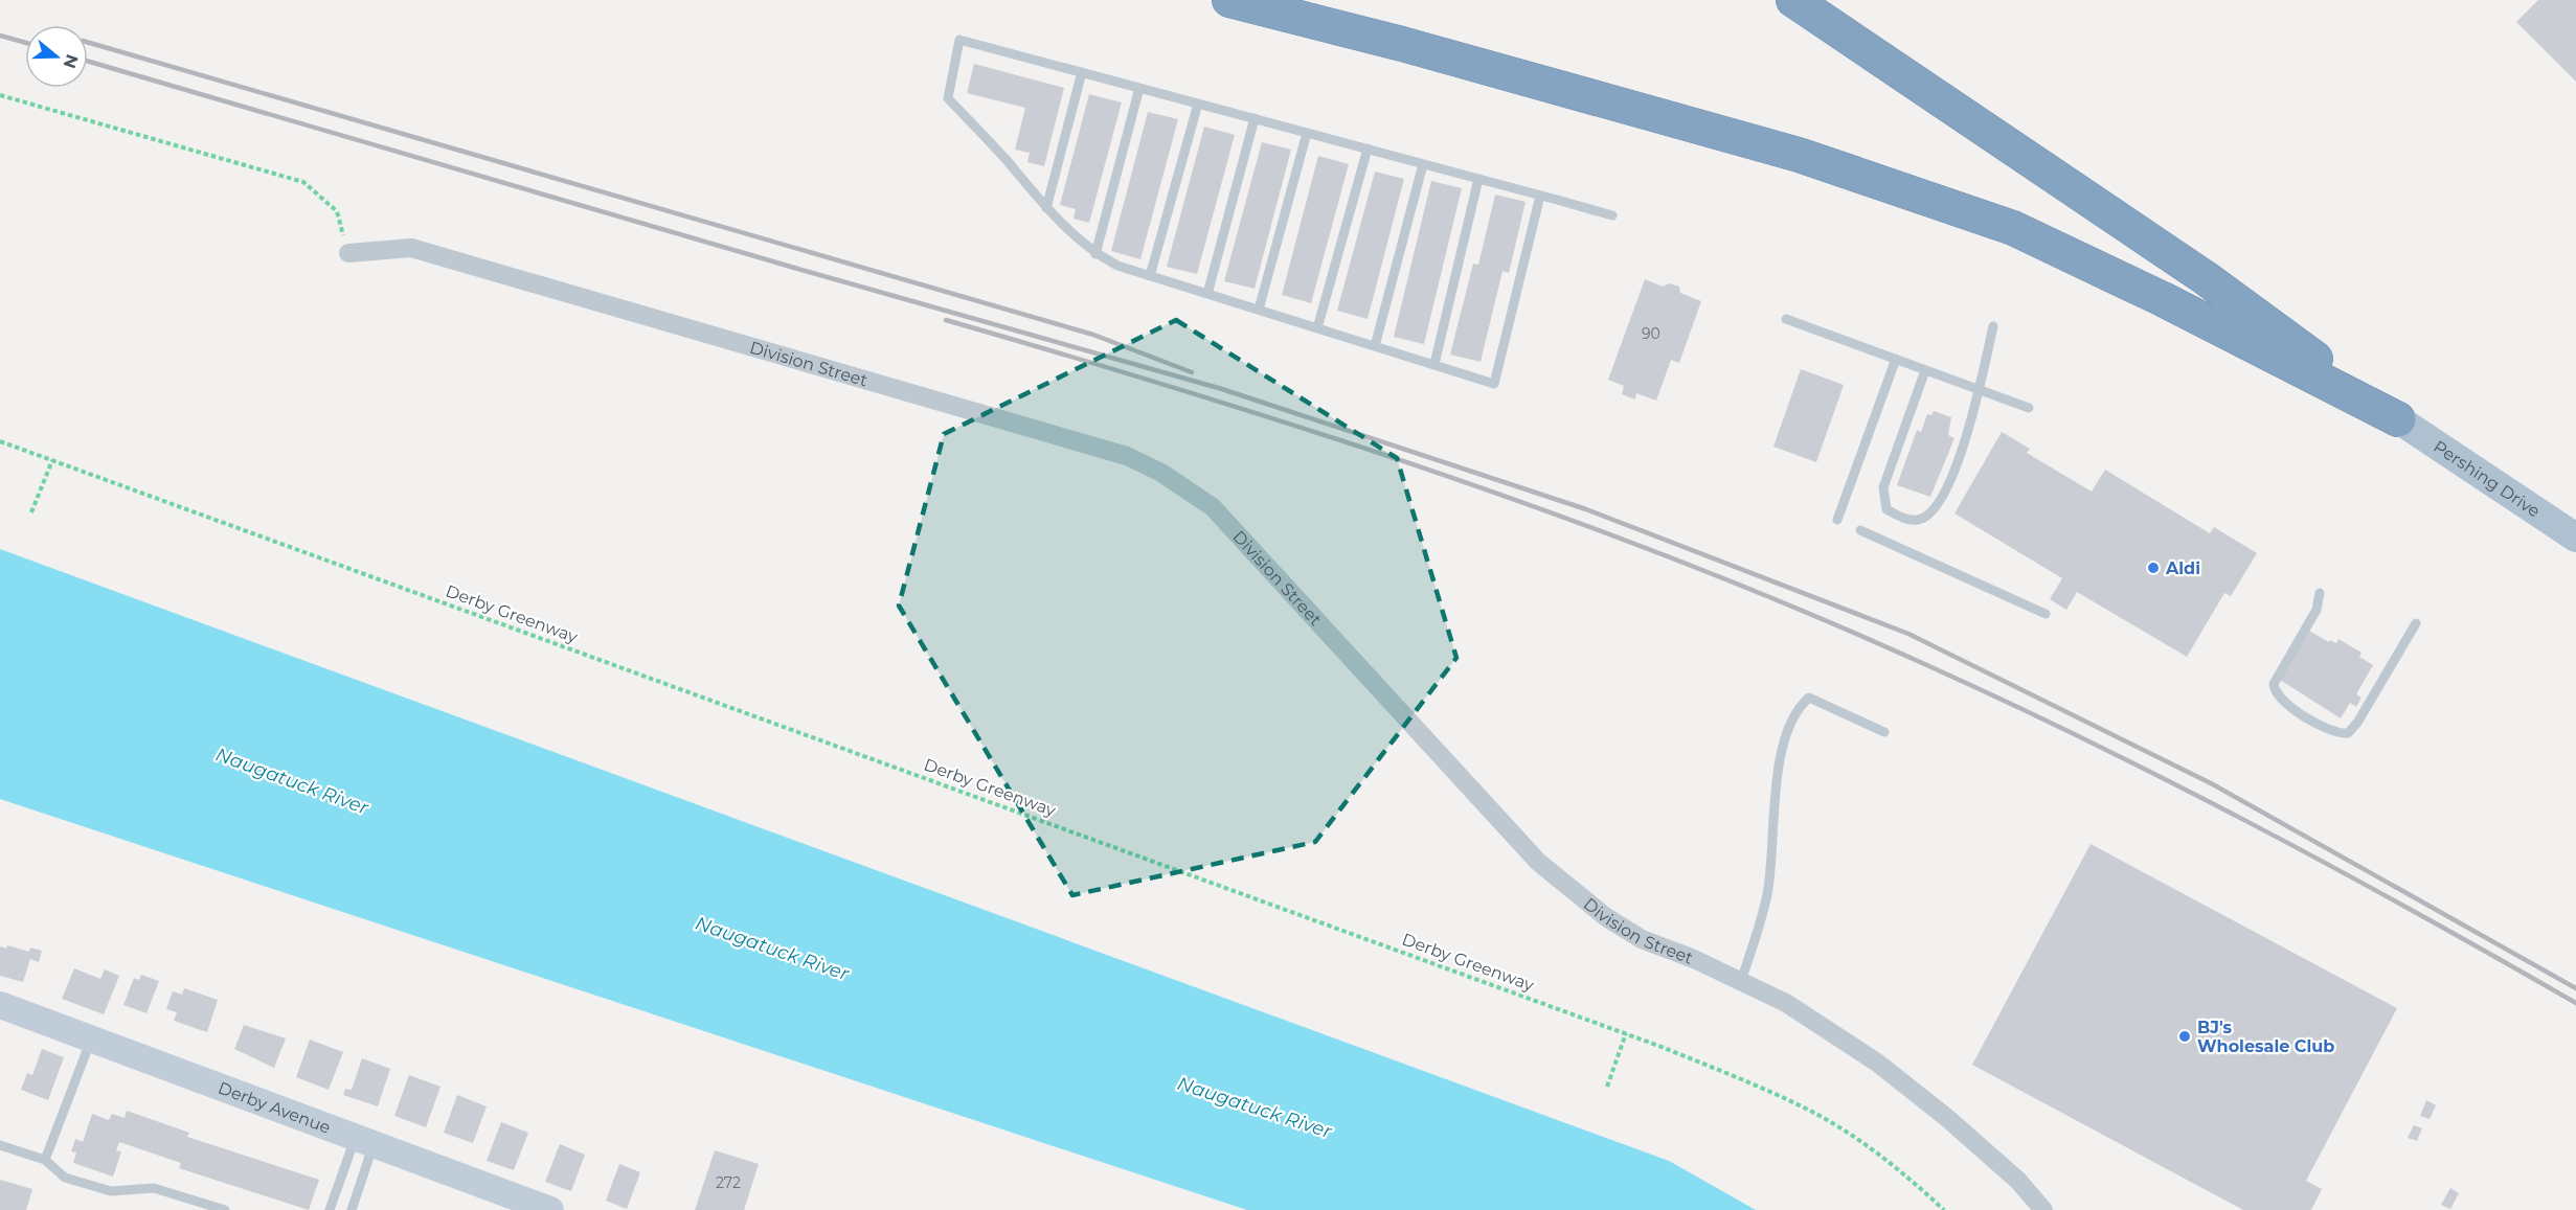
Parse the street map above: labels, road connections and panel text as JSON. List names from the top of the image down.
{
  "streets": {
    "main road": ["Pershing Drive", "Derby Avenue"],
    "street": ["Division Street"],
    "path": ["Derby Greenway"]
  },
  "water": ["Naugatuck River"],
  "places": ["Aldi", "BJ's Wholesale Club"],
  "house_numbers": ["90", "272"],
  "north": "right"
}
